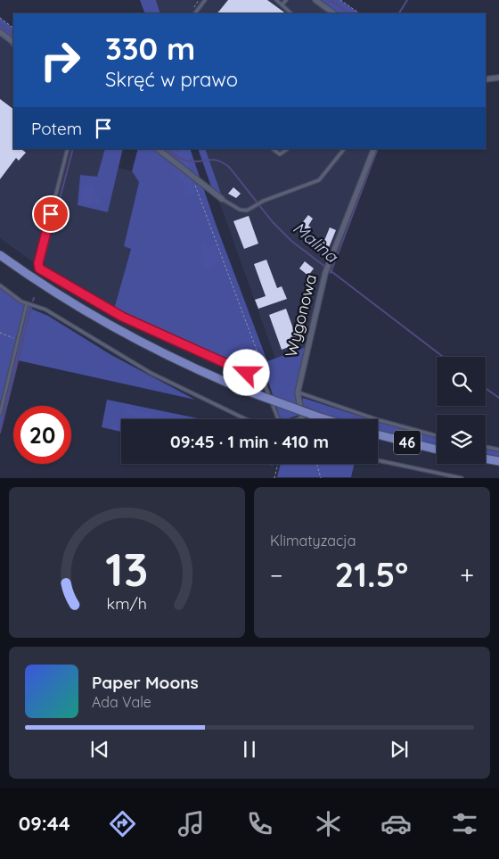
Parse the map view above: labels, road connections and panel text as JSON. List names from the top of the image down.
{
  "streets": {
    "main road": ["46"],
    "street": ["Wygonowa"]
  },
  "water": ["Malina"],
  "page": {
    "turn": ["330 m", "Skręć w prawo"],
    "then": "Potem",
    "limit": "20",
    "trip": "09:45 · 1 min · 410 m",
    "tile": "Klimatyzacja",
    "heat": ["−", "21.5°", "+"],
    "song": ["Paper Moons", "Ada Vale"],
    "tabs": "09:44",
    "gauge": ["13", "km/h"]
  }
}
